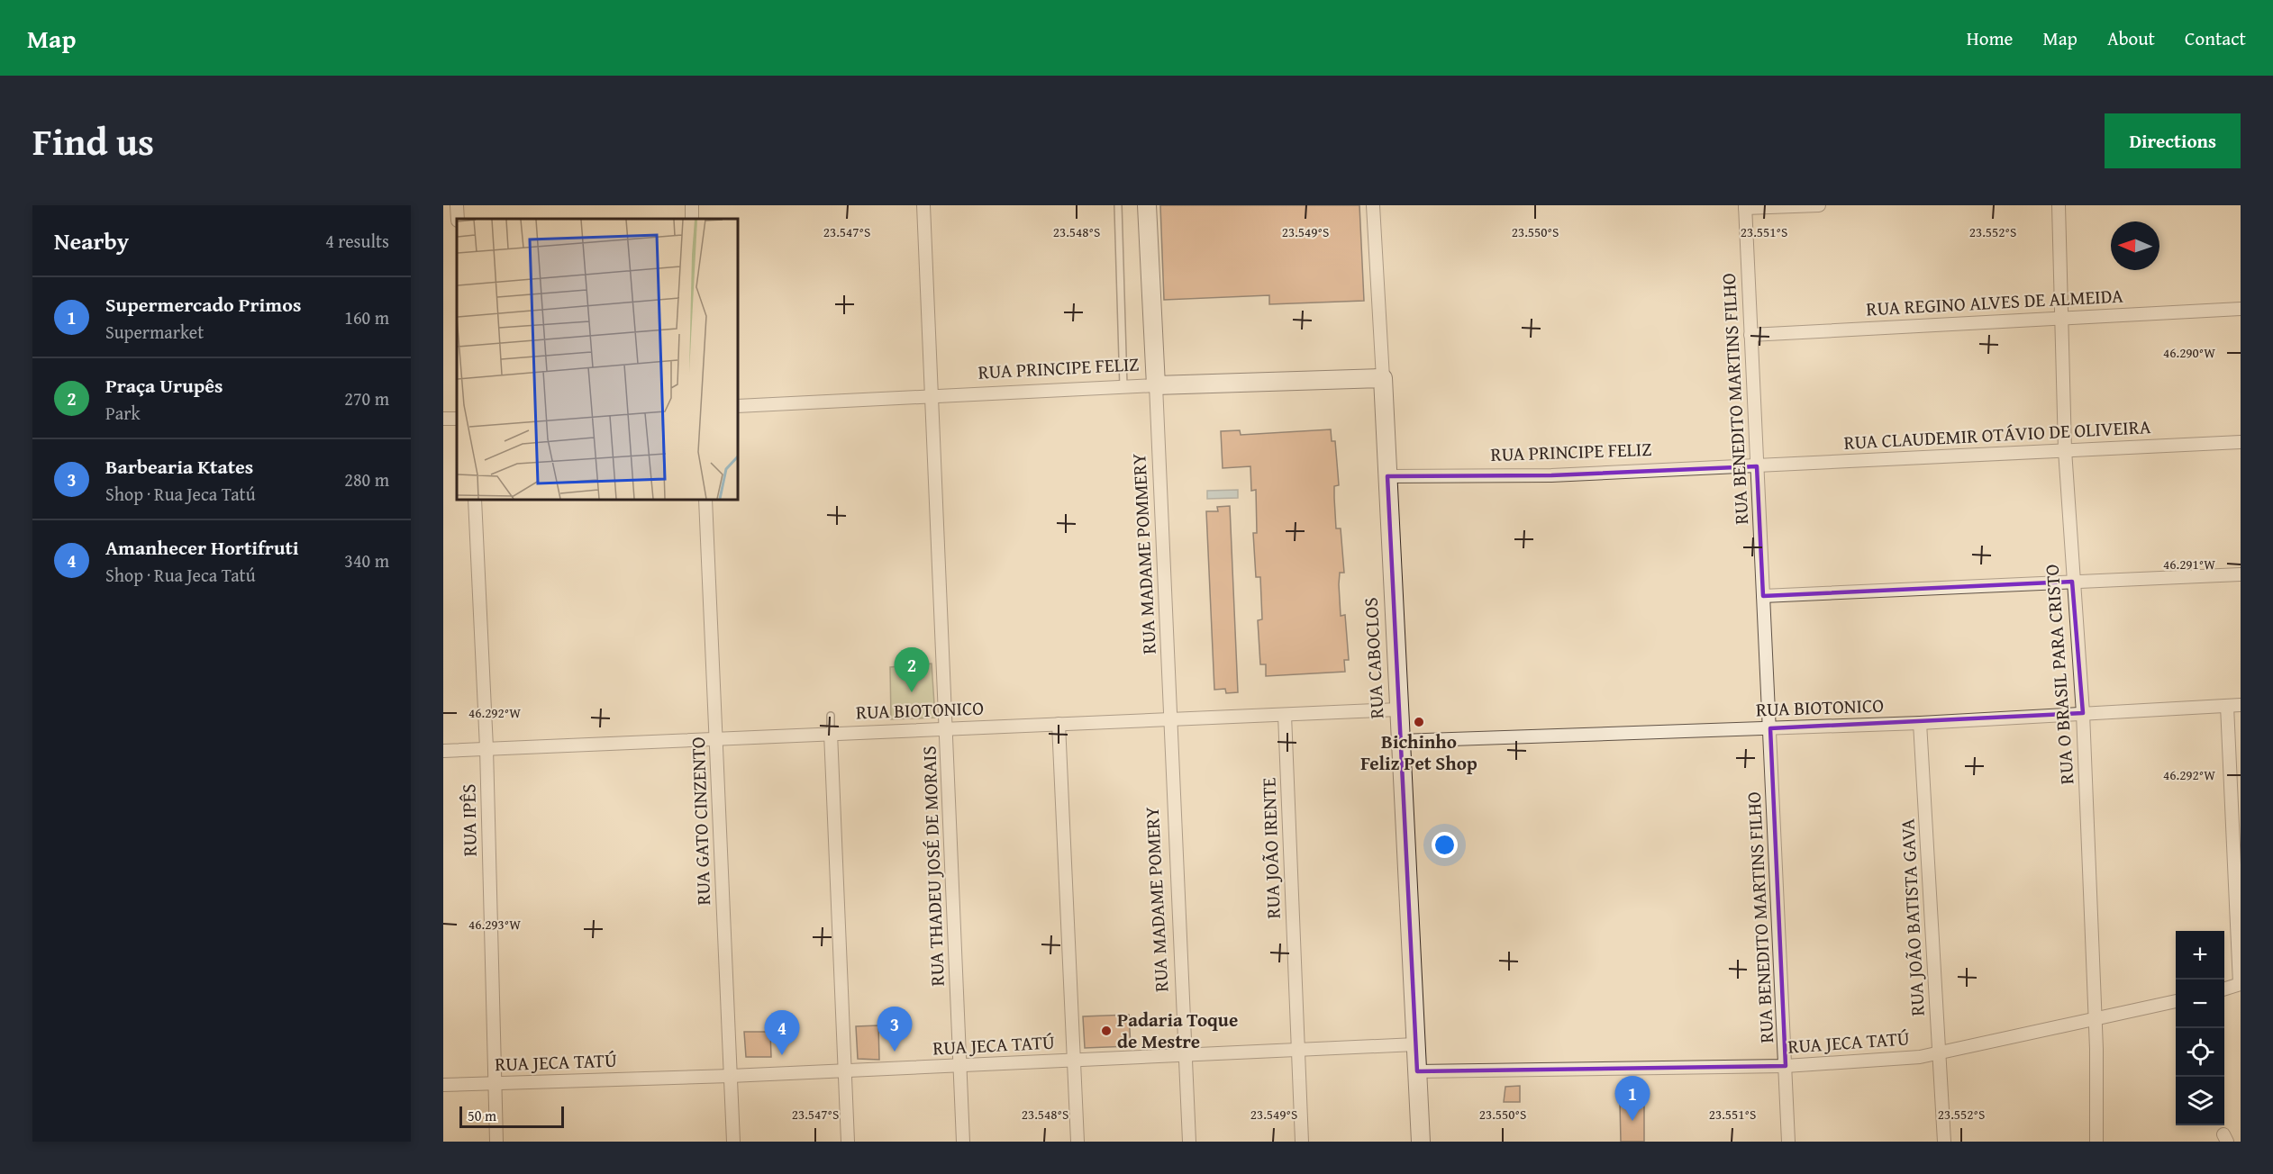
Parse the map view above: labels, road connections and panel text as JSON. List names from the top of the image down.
{
  "streets": {
    "street": [
      "RUA REGINO ALVES DE ALMEIDA",
      "RUA PRINCIPE FELIZ",
      "RUA BENEDITO MARTINS FILHO",
      "RUA CLAUDEMIR OTÁVIO DE OLIVEIRA",
      "RUA MADAME POMMERY",
      "RUA CABOCLOS",
      "RUA O BRASIL PARA CRISTO",
      "RUA BIOTONICO",
      "RUA IPÊS",
      "RUA GATO CINZENTO",
      "RUA JOÃO IRENTE",
      "RUA THADEU JOSÉ DE MORAIS",
      "RUA MADAME POMERY",
      "RUA JOÃO BATISTA GAVA",
      "RUA JECA TATÚ"
    ]
  },
  "crossings": [
    ["RUA REGINO ALVES DE ALMEIDA", "RUA BENEDITO MARTINS FILHO"],
    ["RUA REGINO ALVES DE ALMEIDA", "RUA O BRASIL PARA CRISTO"],
    ["RUA PRINCIPE FELIZ", "RUA BENEDITO MARTINS FILHO"],
    ["RUA PRINCIPE FELIZ", "RUA CLAUDEMIR OTÁVIO DE OLIVEIRA"],
    ["RUA PRINCIPE FELIZ", "RUA MADAME POMMERY"],
    ["RUA PRINCIPE FELIZ", "RUA CABOCLOS"],
    ["RUA PRINCIPE FELIZ", "RUA THADEU JOSÉ DE MORAIS"],
    ["RUA BENEDITO MARTINS FILHO", "RUA CLAUDEMIR OTÁVIO DE OLIVEIRA"],
    ["RUA BENEDITO MARTINS FILHO", "RUA BIOTONICO"],
    ["RUA BENEDITO MARTINS FILHO", "RUA JECA TATÚ"],
    ["RUA CLAUDEMIR OTÁVIO DE OLIVEIRA", "RUA O BRASIL PARA CRISTO"],
    ["RUA MADAME POMMERY", "RUA BIOTONICO"],
    ["RUA MADAME POMMERY", "RUA MADAME POMERY"],
    ["RUA CABOCLOS", "RUA BIOTONICO"],
    ["RUA CABOCLOS", "RUA JECA TATÚ"],
    ["RUA O BRASIL PARA CRISTO", "RUA BIOTONICO"],
    ["RUA O BRASIL PARA CRISTO", "RUA JECA TATÚ"],
    ["RUA BIOTONICO", "RUA IPÊS"],
    ["RUA BIOTONICO", "RUA GATO CINZENTO"],
    ["RUA BIOTONICO", "RUA JOÃO IRENTE"],
    ["RUA BIOTONICO", "RUA THADEU JOSÉ DE MORAIS"],
    ["RUA BIOTONICO", "RUA MADAME POMERY"],
    ["RUA BIOTONICO", "RUA JOÃO BATISTA GAVA"],
    ["RUA IPÊS", "RUA JECA TATÚ"],
    ["RUA GATO CINZENTO", "RUA JECA TATÚ"],
    ["RUA JOÃO IRENTE", "RUA JECA TATÚ"],
    ["RUA THADEU JOSÉ DE MORAIS", "RUA JECA TATÚ"],
    ["RUA MADAME POMERY", "RUA JECA TATÚ"],
    ["RUA JOÃO BATISTA GAVA", "RUA JECA TATÚ"]
  ],
  "places": ["Bichinho Feliz Pet Shop", "Padaria Toque de Mestre"],
  "scale_bar": "50 m",
  "north": "left",
  "page": {
    "header": "Map",
    "nav": [
      "Home",
      "Map",
      "About",
      "Contact"
    ],
    "title": "Find us",
    "buttons": "Directions",
    "heading": ["Nearby", "4 results"],
    "list": [
      {
        "mark": "1",
        "name": "Supermercado Primos",
        "note": "Supermarket",
        "value": "160 m"
      },
      {
        "mark": "2",
        "name": "Praça Urupês",
        "note": "Park",
        "value": "270 m"
      },
      {
        "mark": "3",
        "name": "Barbearia Ktates",
        "note": "Shop · Rua Jeca Tatú",
        "value": "280 m"
      },
      {
        "mark": "4",
        "name": "Amanhecer Hortifruti",
        "note": "Shop · Rua Jeca Tatú",
        "value": "340 m"
      }
    ],
    "pins": [
      "2",
      "3",
      "4",
      "1"
    ],
    "map_buttons": ["+", "−"],
    "scale": "50 m"
  },
  "coordinates": [
    "23.547°S",
    "23.548°S",
    "23.549°S",
    "23.550°S",
    "23.551°S",
    "23.552°S",
    "46.290°W",
    "46.291°W",
    "46.292°W",
    "46.293°W"
  ]
}
